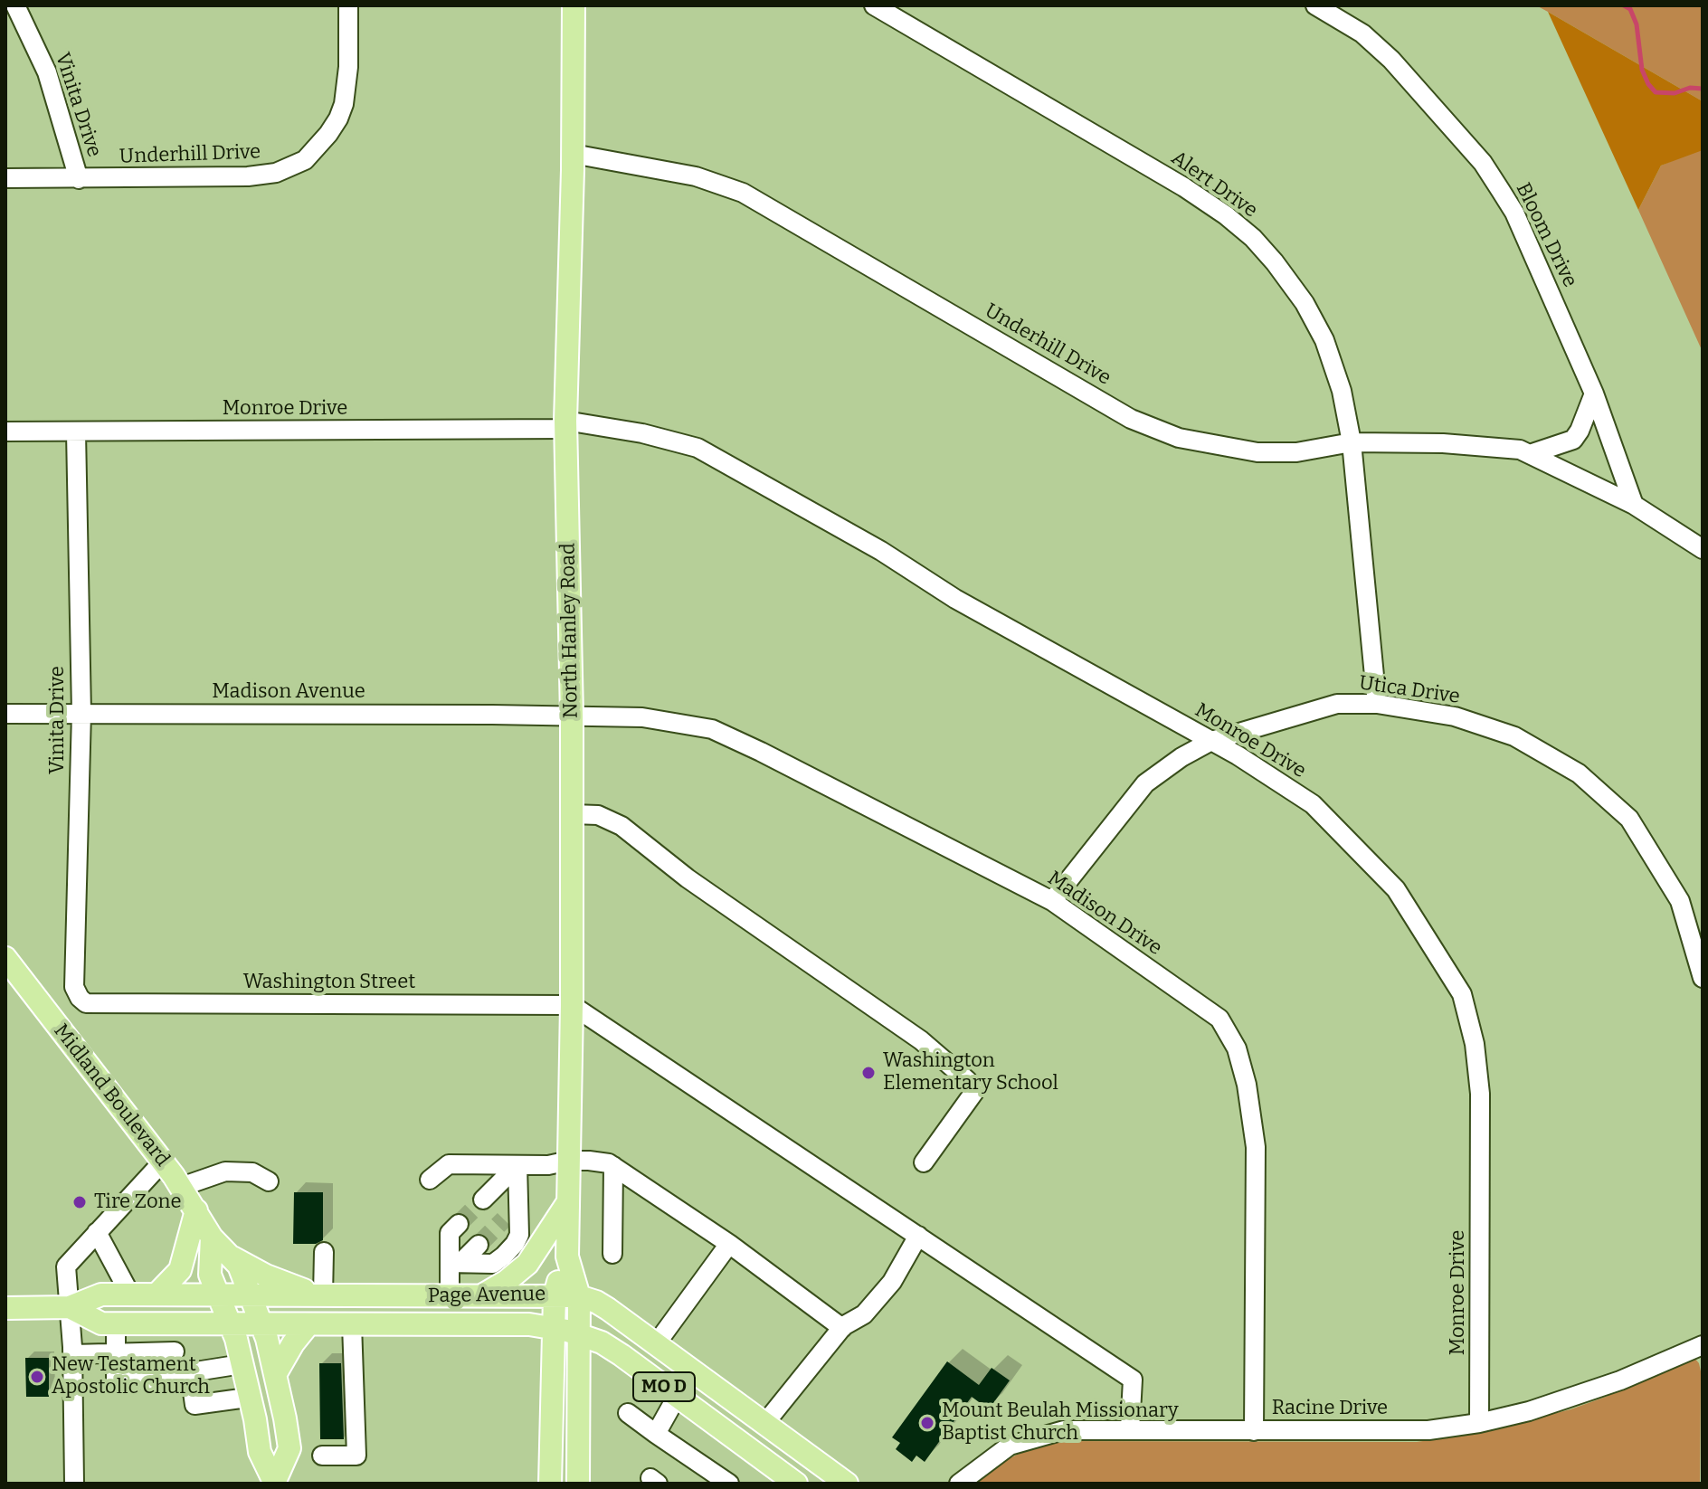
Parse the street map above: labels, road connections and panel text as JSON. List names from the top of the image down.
{
  "streets": {
    "main road": [
      "North Hanley Road",
      "Midland Boulevard",
      "Page Avenue",
      "MO D"
    ],
    "street": [
      "Vinita Drive",
      "Underhill Drive",
      "Alert Drive",
      "Bloom Drive",
      "Monroe Drive",
      "Utica Drive",
      "Madison Avenue",
      "Madison Drive",
      "Washington Street",
      "Racine Drive"
    ]
  },
  "crossings": [
    ["Vinita Drive", "Underhill Drive"],
    ["Vinita Drive", "Monroe Drive"],
    ["Vinita Drive", "Madison Avenue"],
    ["Vinita Drive", "Washington Street"],
    ["Underhill Drive", "Alert Drive"],
    ["Underhill Drive", "Bloom Drive"],
    ["Underhill Drive", "North Hanley Road"],
    ["Alert Drive", "Utica Drive"],
    ["Monroe Drive", "North Hanley Road"],
    ["Monroe Drive", "Utica Drive"],
    ["Monroe Drive", "Racine Drive"],
    ["North Hanley Road", "Madison Avenue"],
    ["North Hanley Road", "Madison Drive"],
    ["North Hanley Road", "Washington Street"],
    ["North Hanley Road", "Page Avenue"],
    ["Utica Drive", "Madison Drive"],
    ["Madison Avenue", "Madison Drive"],
    ["Madison Drive", "Racine Drive"],
    ["Midland Boulevard", "Page Avenue"]
  ],
  "places": [
    "Washington Elementary School",
    "Tire Zone",
    "New Testament Apostolic Church",
    "Mount Beulah Missionary Baptist Church"
  ]
}
